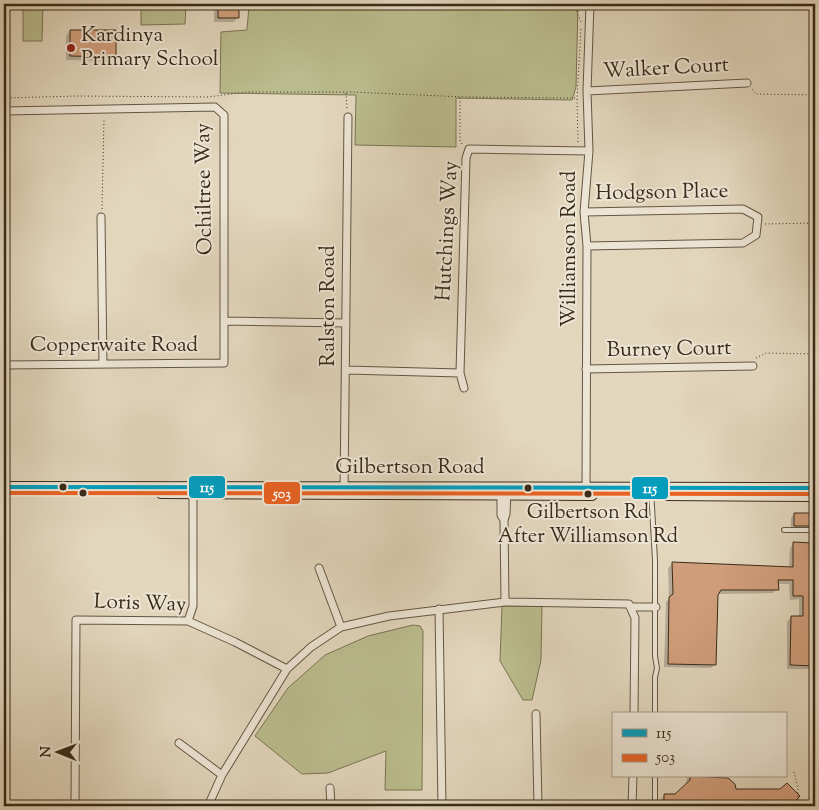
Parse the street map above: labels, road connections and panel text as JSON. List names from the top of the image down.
{
  "streets": {
    "street": [
      "Walker Court",
      "Ochiltree Way",
      "Hodgson Place",
      "Hutchings Way",
      "Williamson Road",
      "Ralston Road",
      "Copperwaite Road",
      "Burney Court",
      "Gilbertson Road",
      "Loris Way"
    ]
  },
  "crossings": [
    ["Walker Court", "Williamson Road"],
    ["Ochiltree Way", "Copperwaite Road"],
    ["Hodgson Place", "Williamson Road"],
    ["Hutchings Way", "Williamson Road"],
    ["Williamson Road", "Burney Court"],
    ["Williamson Road", "Gilbertson Road"],
    ["Ralston Road", "Gilbertson Road"]
  ],
  "places": ["Kardinya Primary School", "Gilbertson Rd After Williamson Rd"],
  "lines": ["transit line 115", "transit line 503"],
  "legend": ["115", "503"],
  "north": "left"
}
